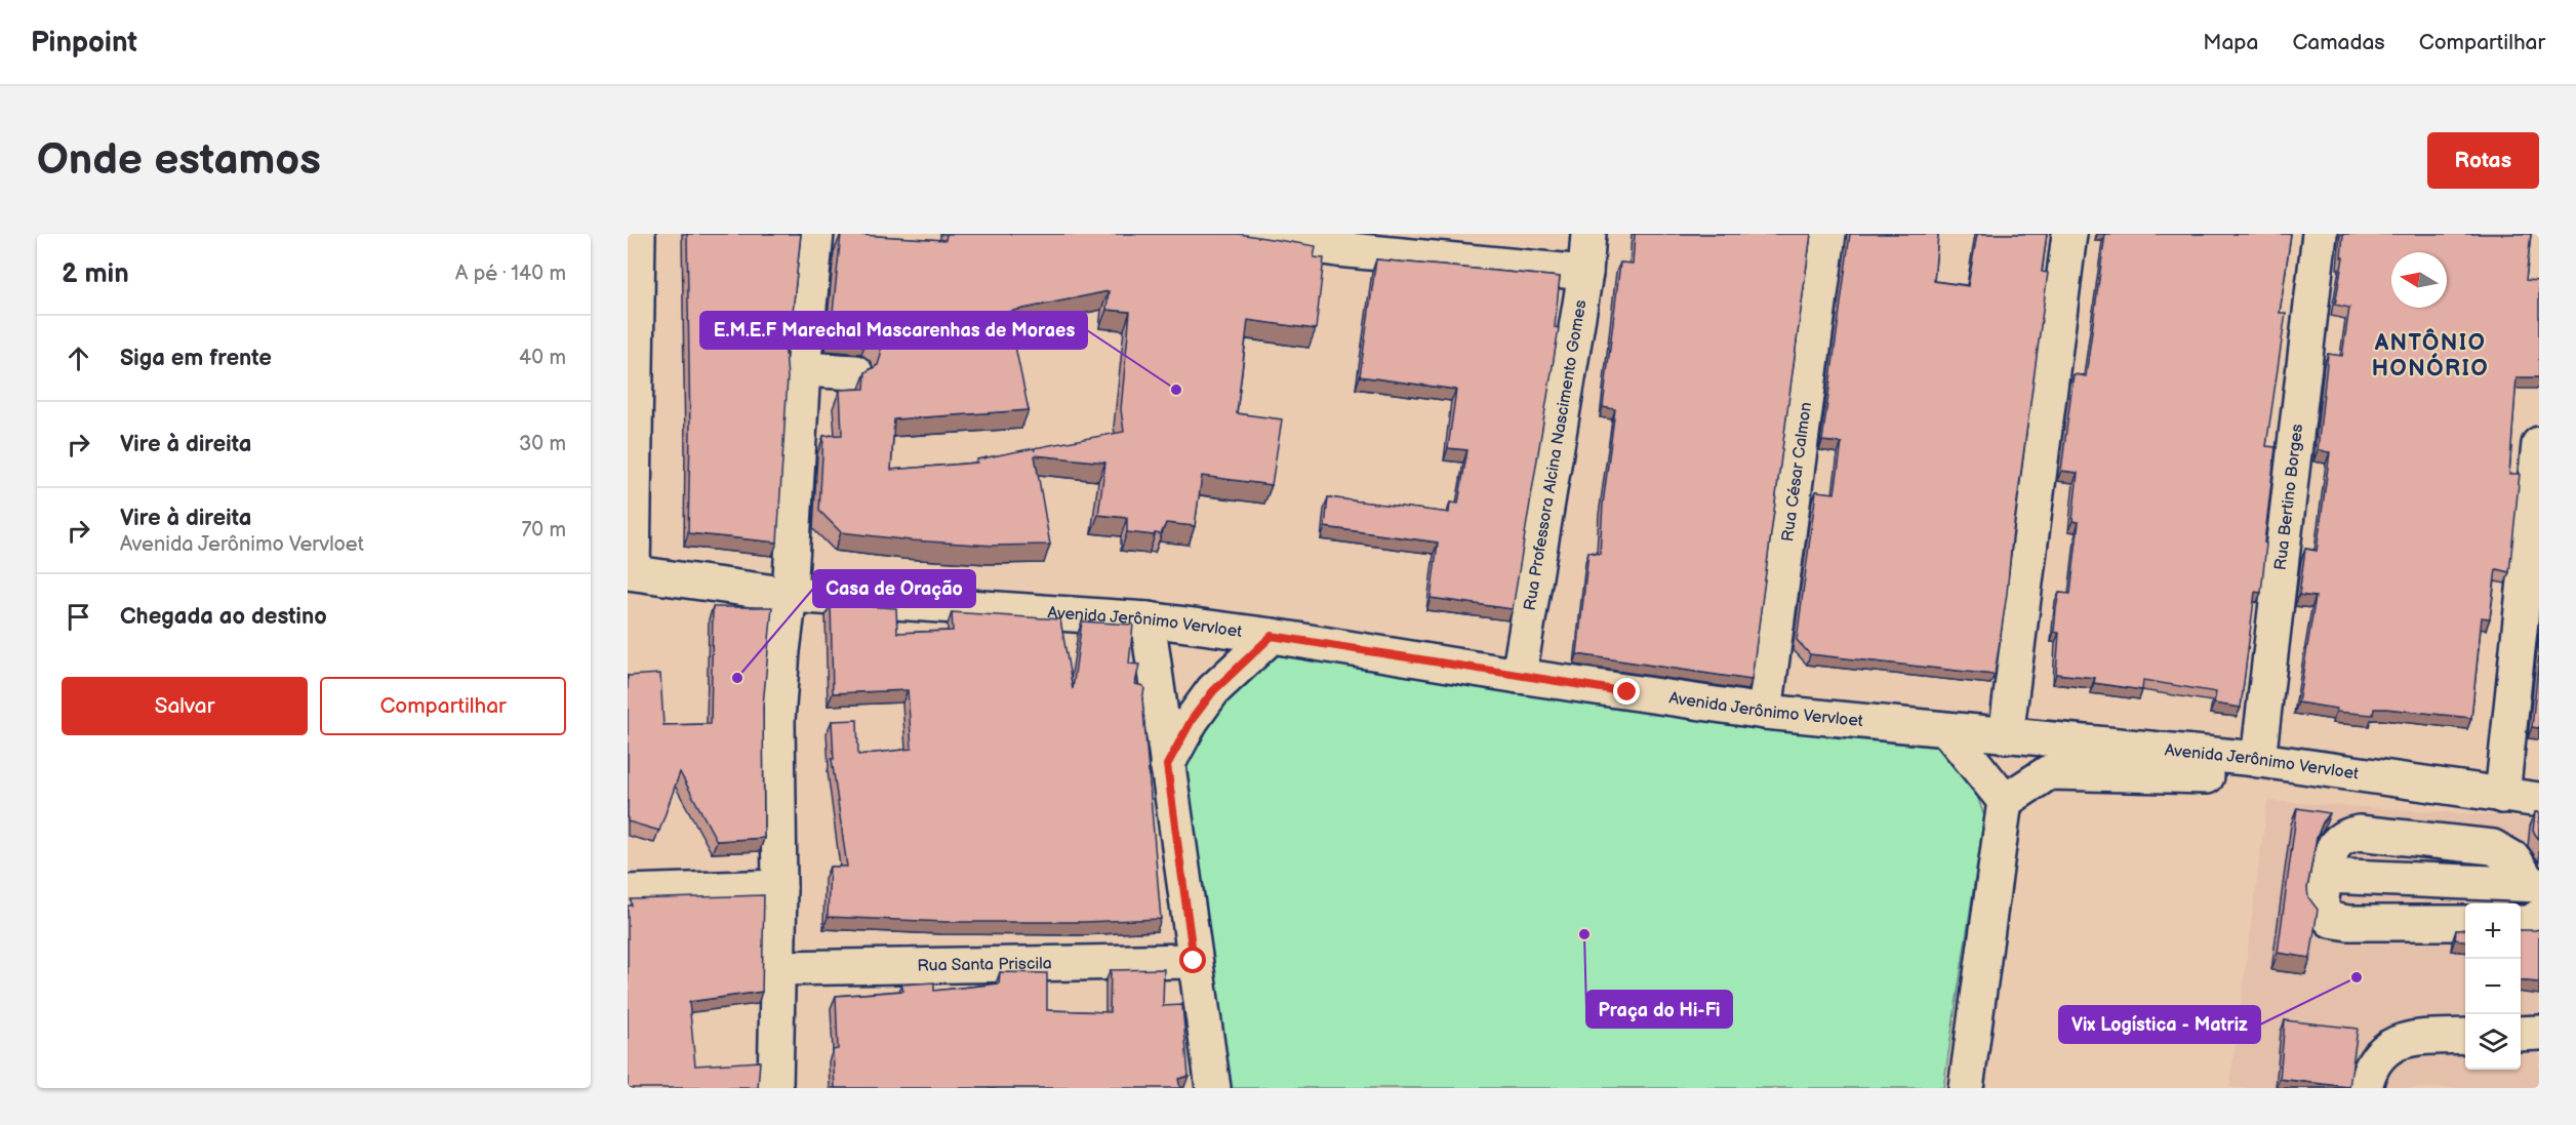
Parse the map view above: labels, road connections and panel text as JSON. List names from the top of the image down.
{
  "streets": {
    "street": [
      "Rua Professora Alcina Nascimento Gomes",
      "Rua César Calmon",
      "Rua Bertino Borges",
      "Avenida Jerônimo Vervloet",
      "Rua Santa Priscila"
    ]
  },
  "crossings": [
    ["Rua Professora Alcina Nascimento Gomes", "Avenida Jerônimo Vervloet"],
    ["Rua César Calmon", "Avenida Jerônimo Vervloet"],
    ["Rua Bertino Borges", "Avenida Jerônimo Vervloet"]
  ],
  "districts": ["ANTÔNIO HONÓRIO"],
  "places": [
    "E.M.E.F Marechal Mascarenhas de Moraes",
    "Casa de Oração",
    "Praça do Hi-Fi",
    "Vix Logística - Matriz"
  ],
  "north": "left",
  "page": {
    "header": "Pinpoint",
    "nav": ["Mapa", "Camadas", "Compartilhar"],
    "buttons": [
      "Rotas",
      ["Salvar", "Compartilhar"]
    ],
    "title": "Onde estamos",
    "heading": ["2 min", "A pé · 140 m"],
    "list": [
      ["Siga em frente", "40 m"],
      ["Vire à direita", "30 m"],
      ["Vire à direita", "Avenida Jerônimo Vervloet", "70 m"],
      "Chegada ao destino"
    ],
    "map_buttons": ["+", "−"]
  }
}
